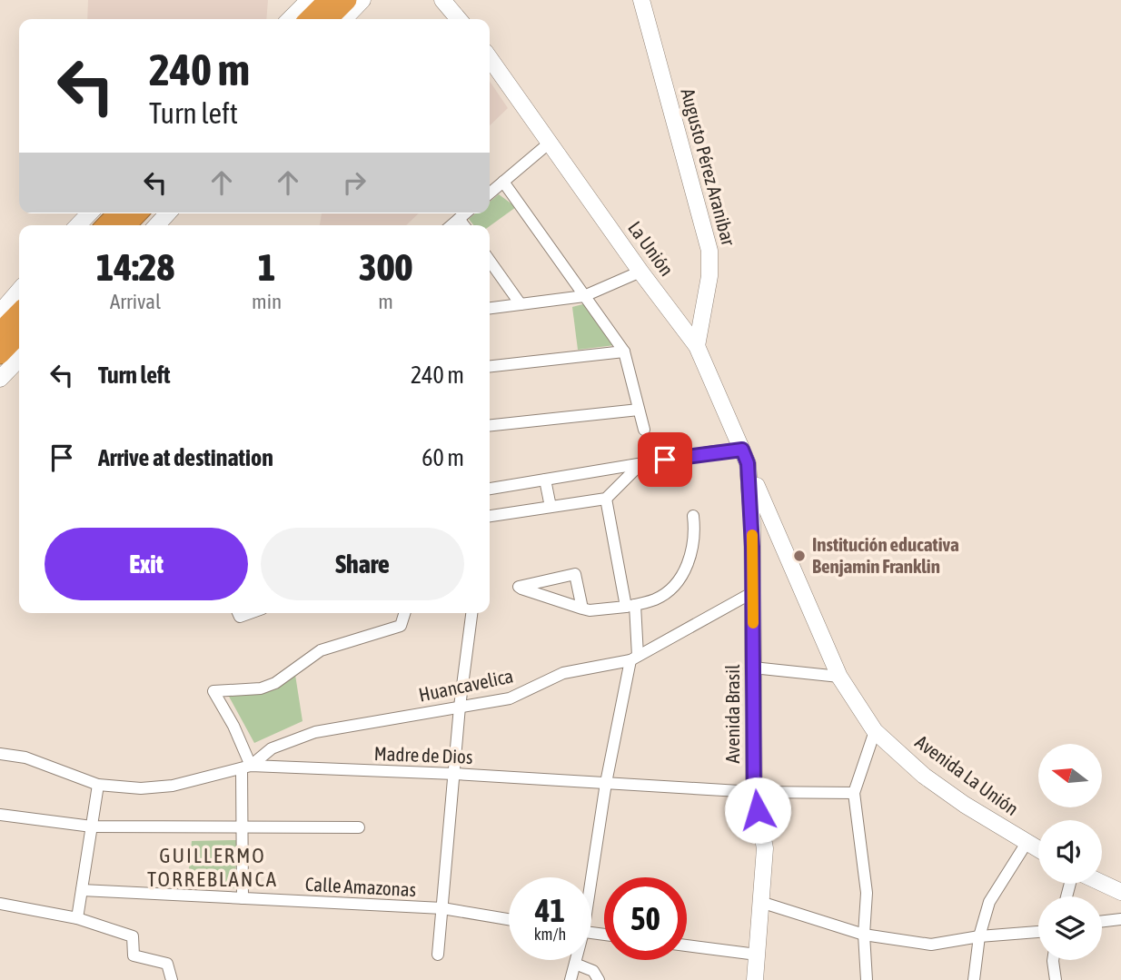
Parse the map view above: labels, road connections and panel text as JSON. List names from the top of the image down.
{
  "streets": {
    "main road": [
      "Augusto Pérez Aranibar",
      "La Unión",
      "Avenida Brasil",
      "Avenida La Unión"
    ],
    "street": ["Huancavelica", "Madre de Dios", "Calle Amazonas"]
  },
  "crossings": [
    ["Augusto Pérez Aranibar", "La Unión"],
    ["La Unión", "Avenida Brasil"],
    ["La Unión", "Avenida La Unión"],
    ["Huancavelica", "Avenida Brasil"],
    ["Huancavelica", "Madre de Dios"],
    ["Avenida Brasil", "Madre de Dios"],
    ["Avenida Brasil", "Avenida La Unión"]
  ],
  "districts": ["GUILLERMO TORREBLANCA"],
  "places": ["Institución educativa Benjamin Franklin"],
  "north": "left",
  "page": {
    "turn": ["240 m", "Turn left"],
    "eta": [
      "14:28",
      "Arrival",
      "1",
      "min",
      "300",
      "m"
    ],
    "list": [
      {
        "name": "Turn left",
        "value": "240 m"
      },
      {
        "name": "Arrive at destination",
        "value": "60 m"
      }
    ],
    "buttons": ["Exit", "Share"],
    "speed": "41 km/h",
    "limit": "50"
  }
}
